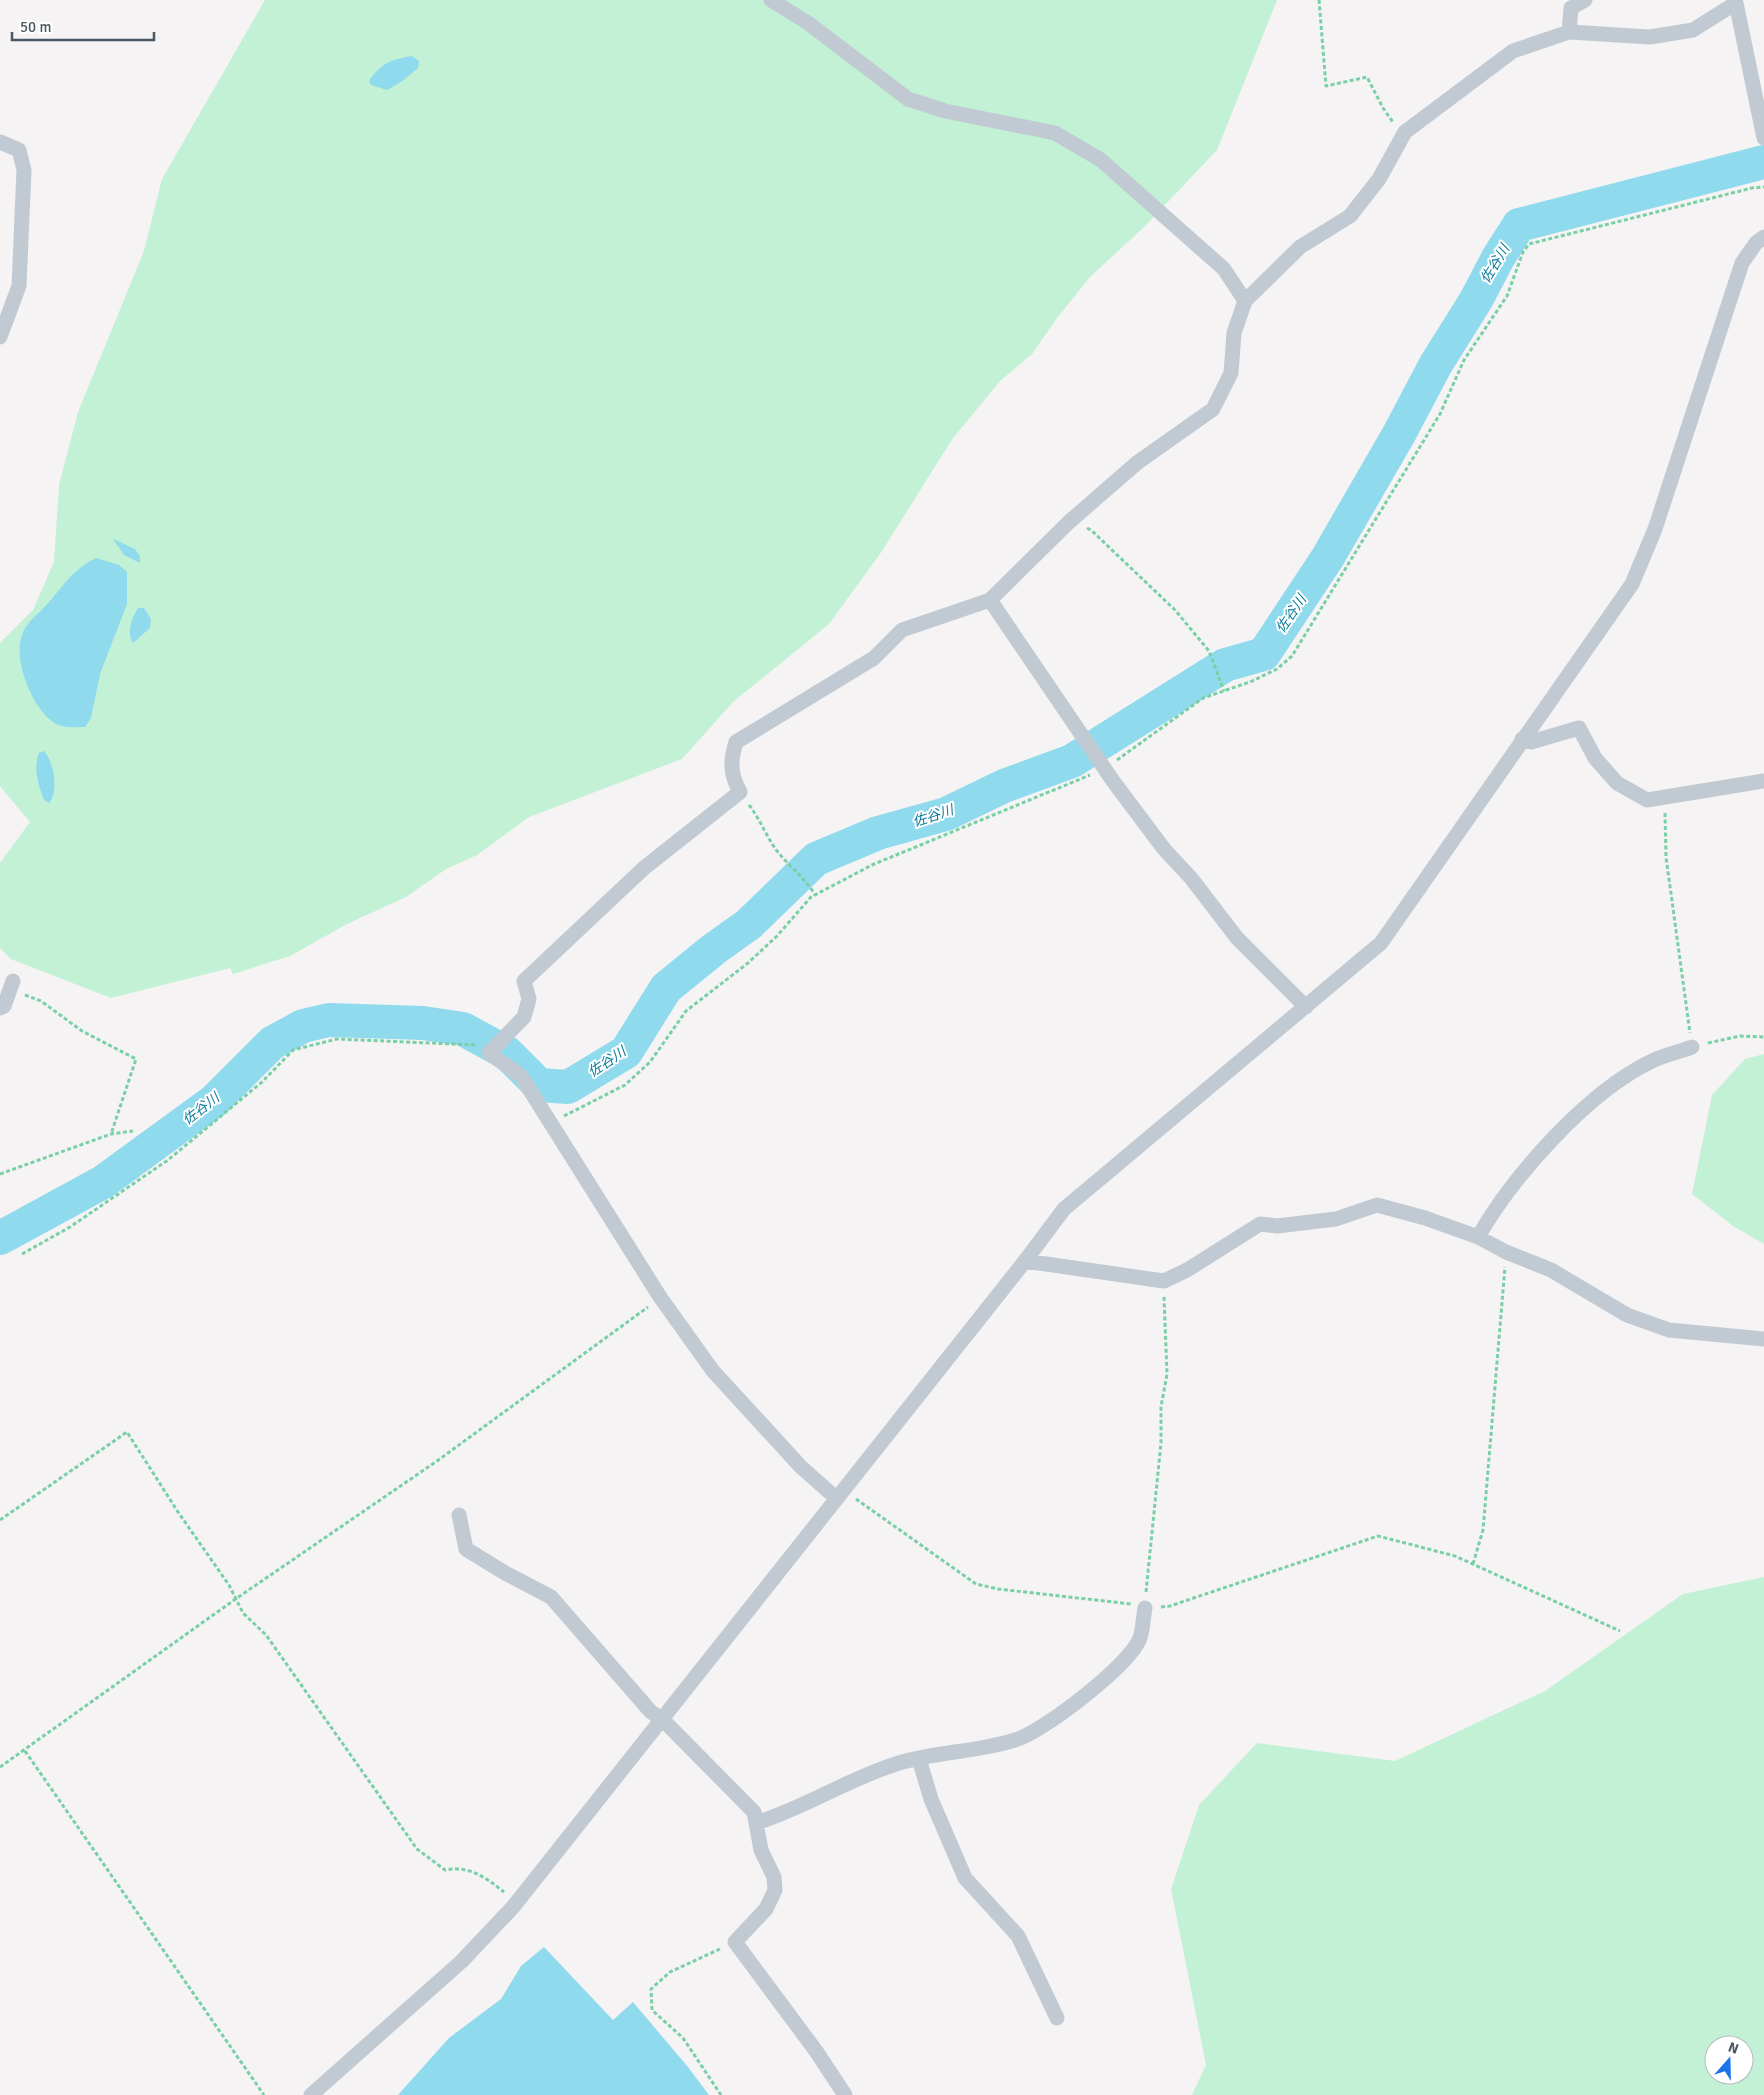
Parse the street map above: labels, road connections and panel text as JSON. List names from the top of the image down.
{
  "water": ["佐谷川"],
  "scale_bar": "50 m",
  "north": "top"
}
